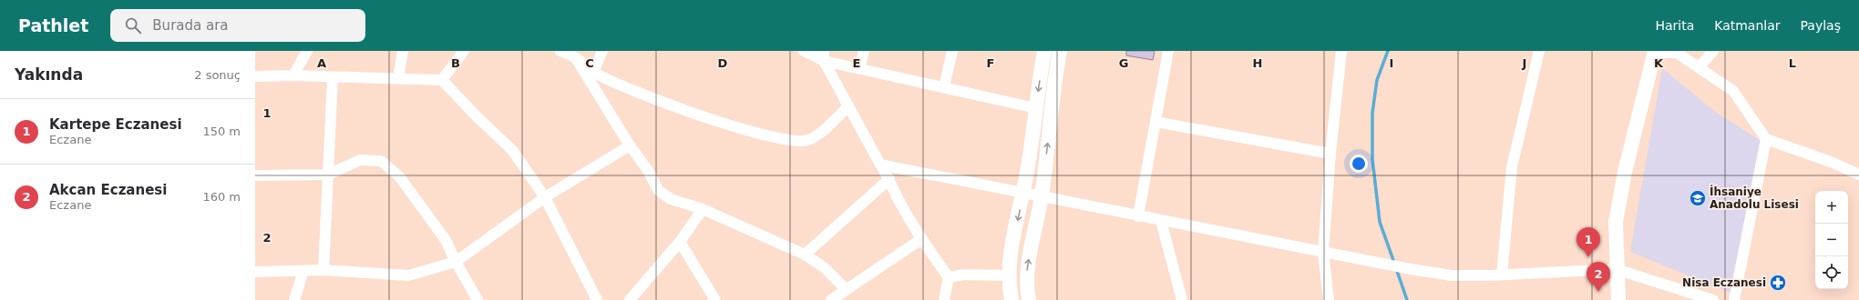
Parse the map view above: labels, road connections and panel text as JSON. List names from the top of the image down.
{
  "places": {
    "school or university": ["İhsaniye Anadolu Lisesi"],
    "pharmacy": ["Nisa Eczanesi"]
  },
  "page": {
    "header": "Pathlet",
    "search": "Burada ara",
    "nav": ["Harita", "Katmanlar", "Paylaş"],
    "heading": ["Yakında", "2 sonuç"],
    "list": [
      {
        "mark": "1",
        "name": "Kartepe Eczanesi",
        "note": "Eczane",
        "value": "150 m"
      },
      {
        "mark": "2",
        "name": "Akcan Eczanesi",
        "note": "Eczane",
        "value": "160 m"
      }
    ],
    "map_buttons": ["+", "−"],
    "pins": ["1", "2"]
  },
  "grid": {
    "columns": [
      "A",
      "B",
      "C",
      "D",
      "E",
      "F",
      "G",
      "H",
      "I",
      "J",
      "K",
      "L"
    ],
    "rows": ["1", "2"]
  }
}
